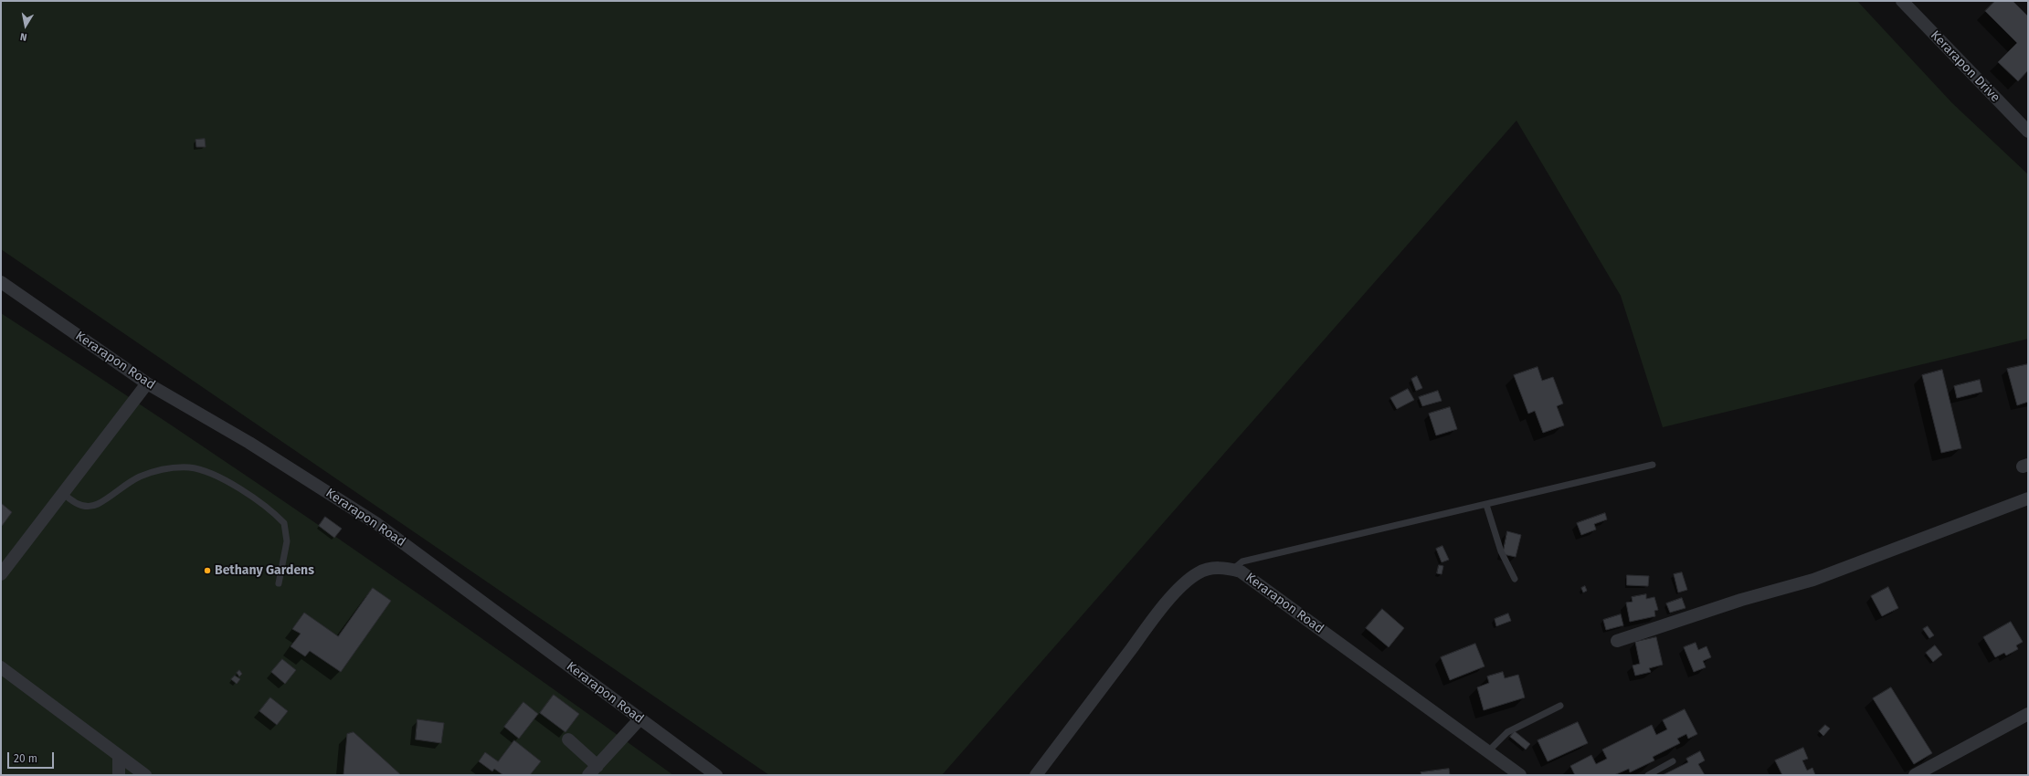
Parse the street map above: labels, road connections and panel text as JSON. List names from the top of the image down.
{
  "streets": {
    "street": ["Kerarapon Drive", "Kerarapon Road"]
  },
  "places": ["Bethany Gardens"],
  "scale_bar": "20 m",
  "north": "bottom"
}
